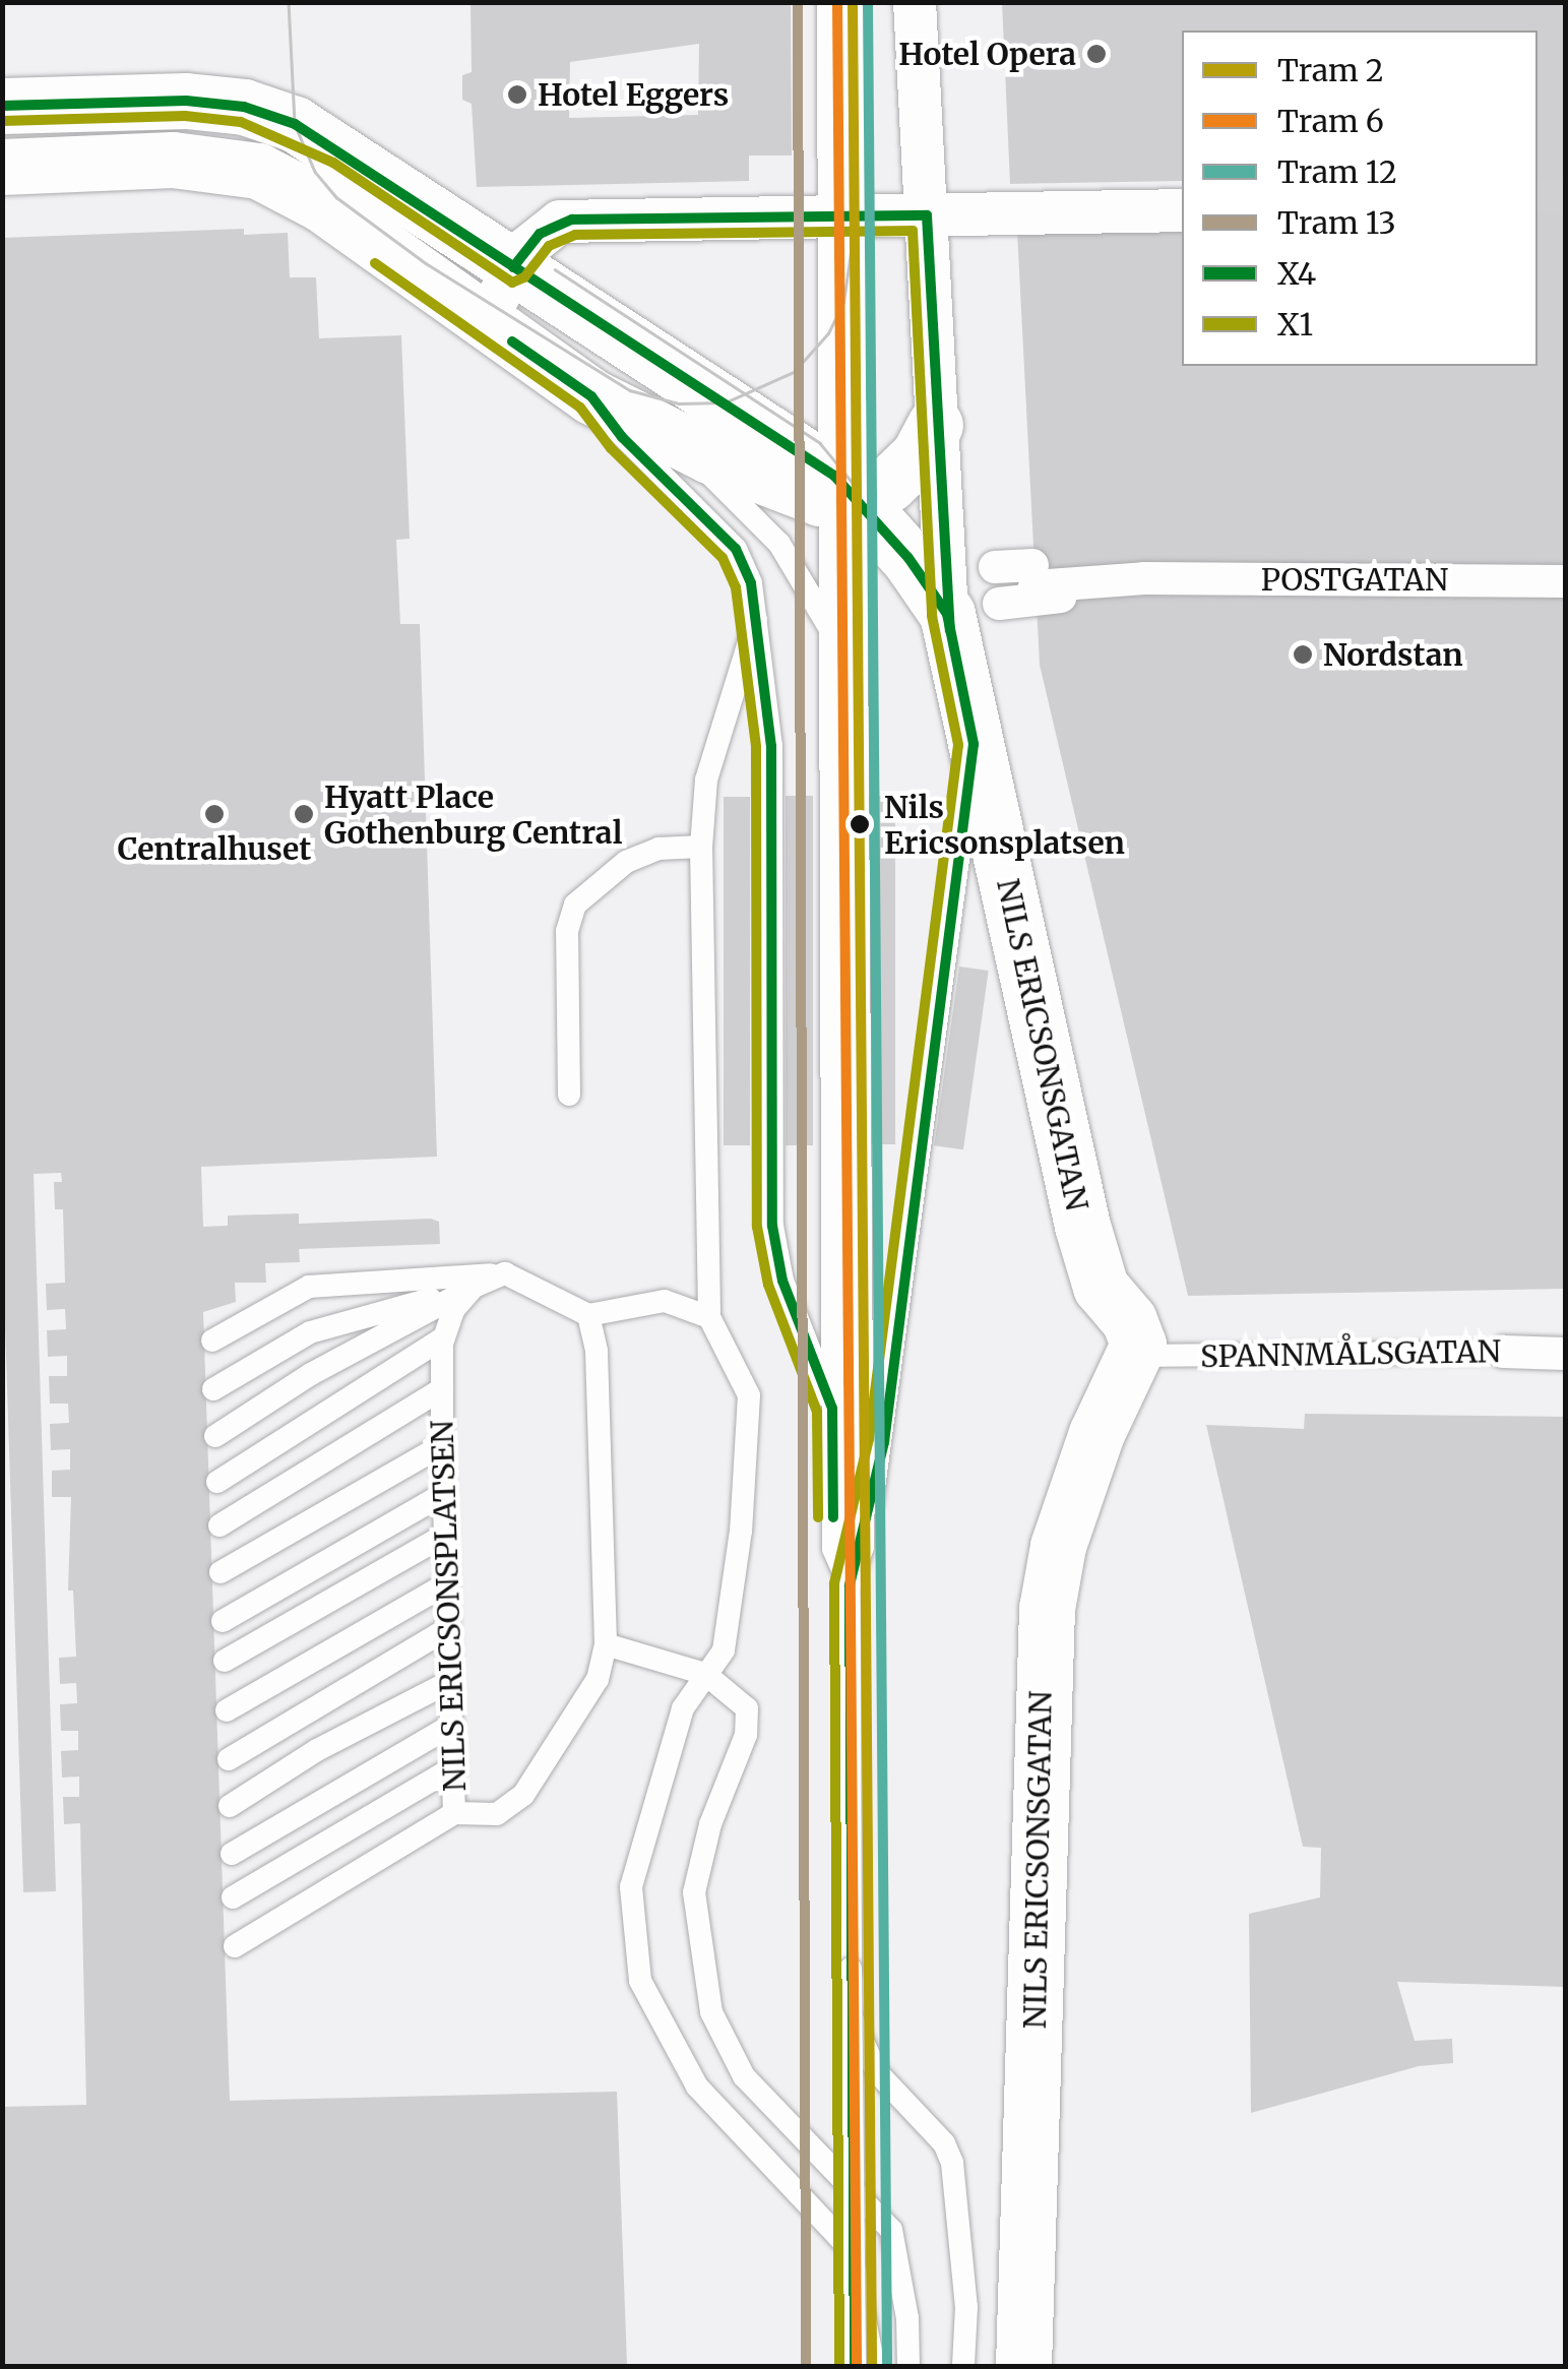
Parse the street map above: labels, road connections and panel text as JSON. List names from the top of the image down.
{
  "streets": {
    "main road": ["NILS ERICSONSGATAN"],
    "street": ["POSTGATAN", "SPANNMÅLSGATAN"],
    "lane": ["NILS ERICSONSPLATSEN"]
  },
  "crossings": [
    ["POSTGATAN", "NILS ERICSONSGATAN"],
    ["NILS ERICSONSGATAN", "SPANNMÅLSGATAN"]
  ],
  "places": [
    "Hotel Opera",
    "Hotel Eggers",
    "Nordstan",
    "Centralhuset",
    "Hyatt Place Gothenburg Central",
    "Nils Ericsonsplatsen"
  ],
  "lines": [
    "tram line 2",
    "tram line 6",
    "tram line 12",
    "tram line 13",
    "transit line X4",
    "transit line X1"
  ],
  "legend": [
    "Tram 2",
    "Tram 6",
    "Tram 12",
    "Tram 13",
    "X4",
    "X1"
  ]
}
